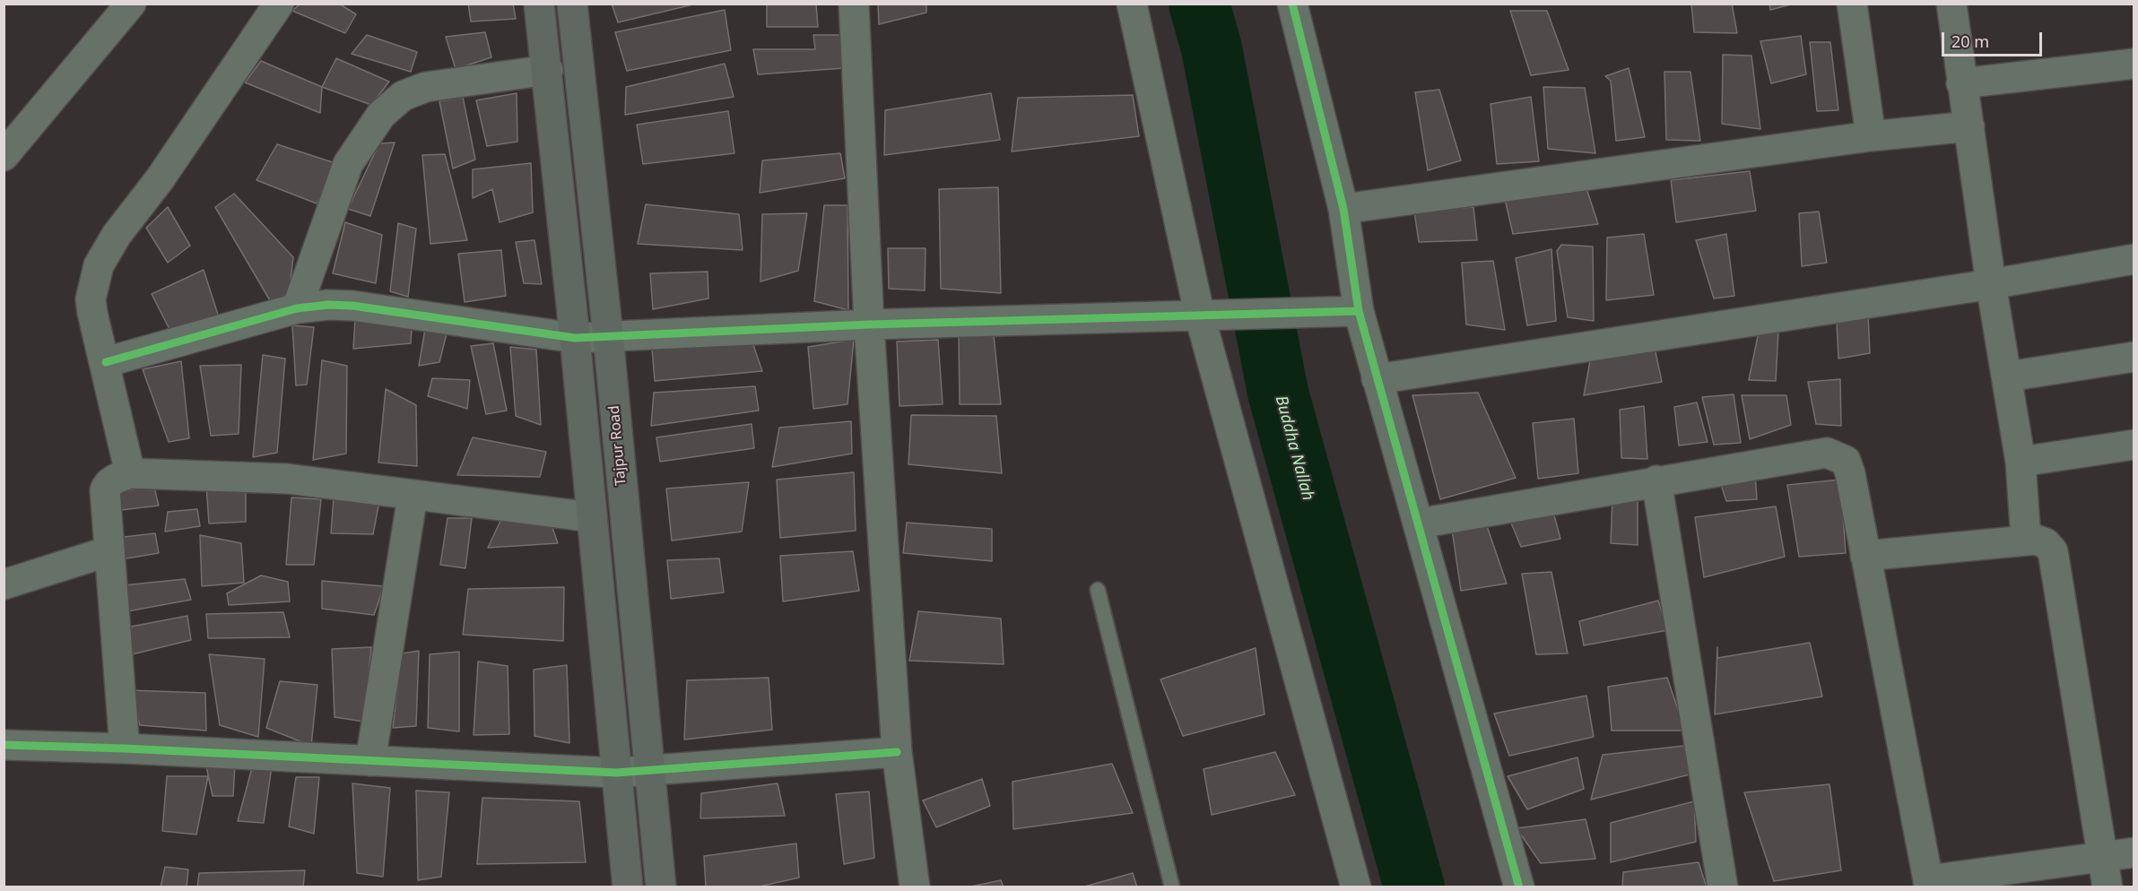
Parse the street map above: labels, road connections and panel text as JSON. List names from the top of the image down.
{
  "streets": {
    "main road": ["Tajpur Road"]
  },
  "water": ["Buddha Nallah"],
  "scale_bar": "20 m"
}
